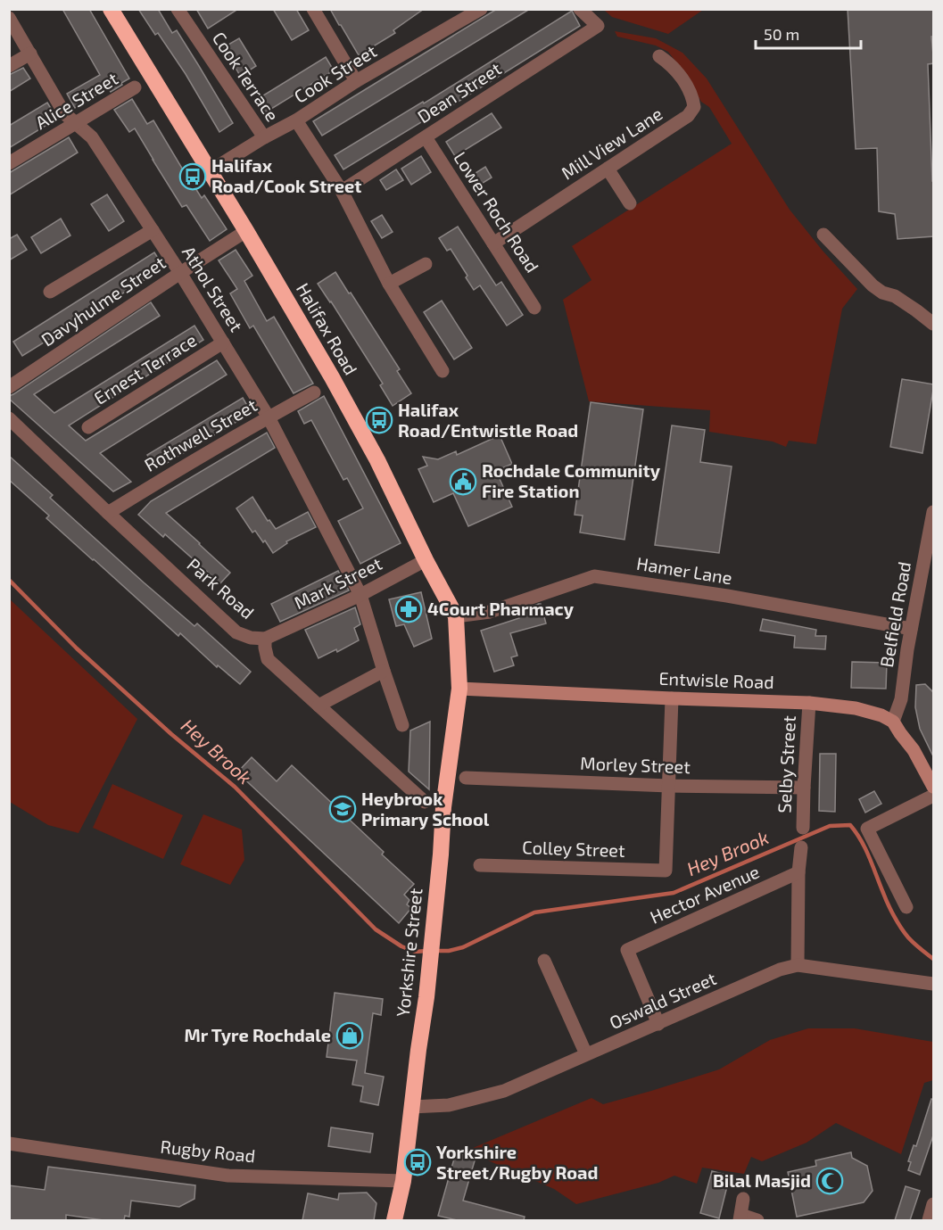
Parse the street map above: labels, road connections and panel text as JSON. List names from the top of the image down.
{
  "streets": {
    "highway": ["Halifax Road", "Yorkshire Street"],
    "main road": ["Entwisle Road"],
    "street": [
      "Cook Street",
      "Cook Terrace",
      "Dean Street",
      "Alice Street",
      "Mill View Lane",
      "Lower Roch Road",
      "Athol Street",
      "Davyhulme Street",
      "Ernest Terrace",
      "Rothwell Street",
      "Hamer Lane",
      "Mark Street",
      "Park Road",
      "Belfield Road",
      "Selby Street",
      "Morley Street",
      "Colley Street",
      "Hector Avenue",
      "Oswald Street",
      "Rugby Road"
    ]
  },
  "crossings": [
    ["Cook Street", "Cook Terrace"],
    ["Cook Street", "Halifax Road"],
    ["Dean Street", "Lower Roch Road"],
    ["Alice Street", "Athol Street"],
    ["Mill View Lane", "Lower Roch Road"],
    ["Athol Street", "Davyhulme Street"],
    ["Athol Street", "Ernest Terrace"],
    ["Athol Street", "Rothwell Street"],
    ["Athol Street", "Mark Street"],
    ["Davyhulme Street", "Halifax Road"],
    ["Halifax Road", "Hamer Lane"],
    ["Halifax Road", "Mark Street"],
    ["Halifax Road", "Entwisle Road"],
    ["Halifax Road", "Yorkshire Street"],
    ["Rothwell Street", "Park Road"],
    ["Hamer Lane", "Belfield Road"],
    ["Mark Street", "Park Road"],
    ["Belfield Road", "Entwisle Road"],
    ["Entwisle Road", "Selby Street"],
    ["Entwisle Road", "Yorkshire Street"],
    ["Selby Street", "Morley Street"],
    ["Morley Street", "Colley Street"],
    ["Hector Avenue", "Oswald Street"],
    ["Yorkshire Street", "Oswald Street"],
    ["Yorkshire Street", "Rugby Road"]
  ],
  "water": ["Hey Brook"],
  "places": {
    "bus stop": ["Halifax Road/Cook Street", "Halifax Road/Entwistle Road", "Yorkshire Street/Rugby Road"],
    "public building": ["Rochdale Community Fire Station"],
    "pharmacy": ["4Court Pharmacy"],
    "school or university": ["Heybrook Primary School"],
    "shop": ["Mr Tyre Rochdale"],
    "mosque": ["Bilal Masjid"]
  },
  "scale_bar": "50 m"
}
